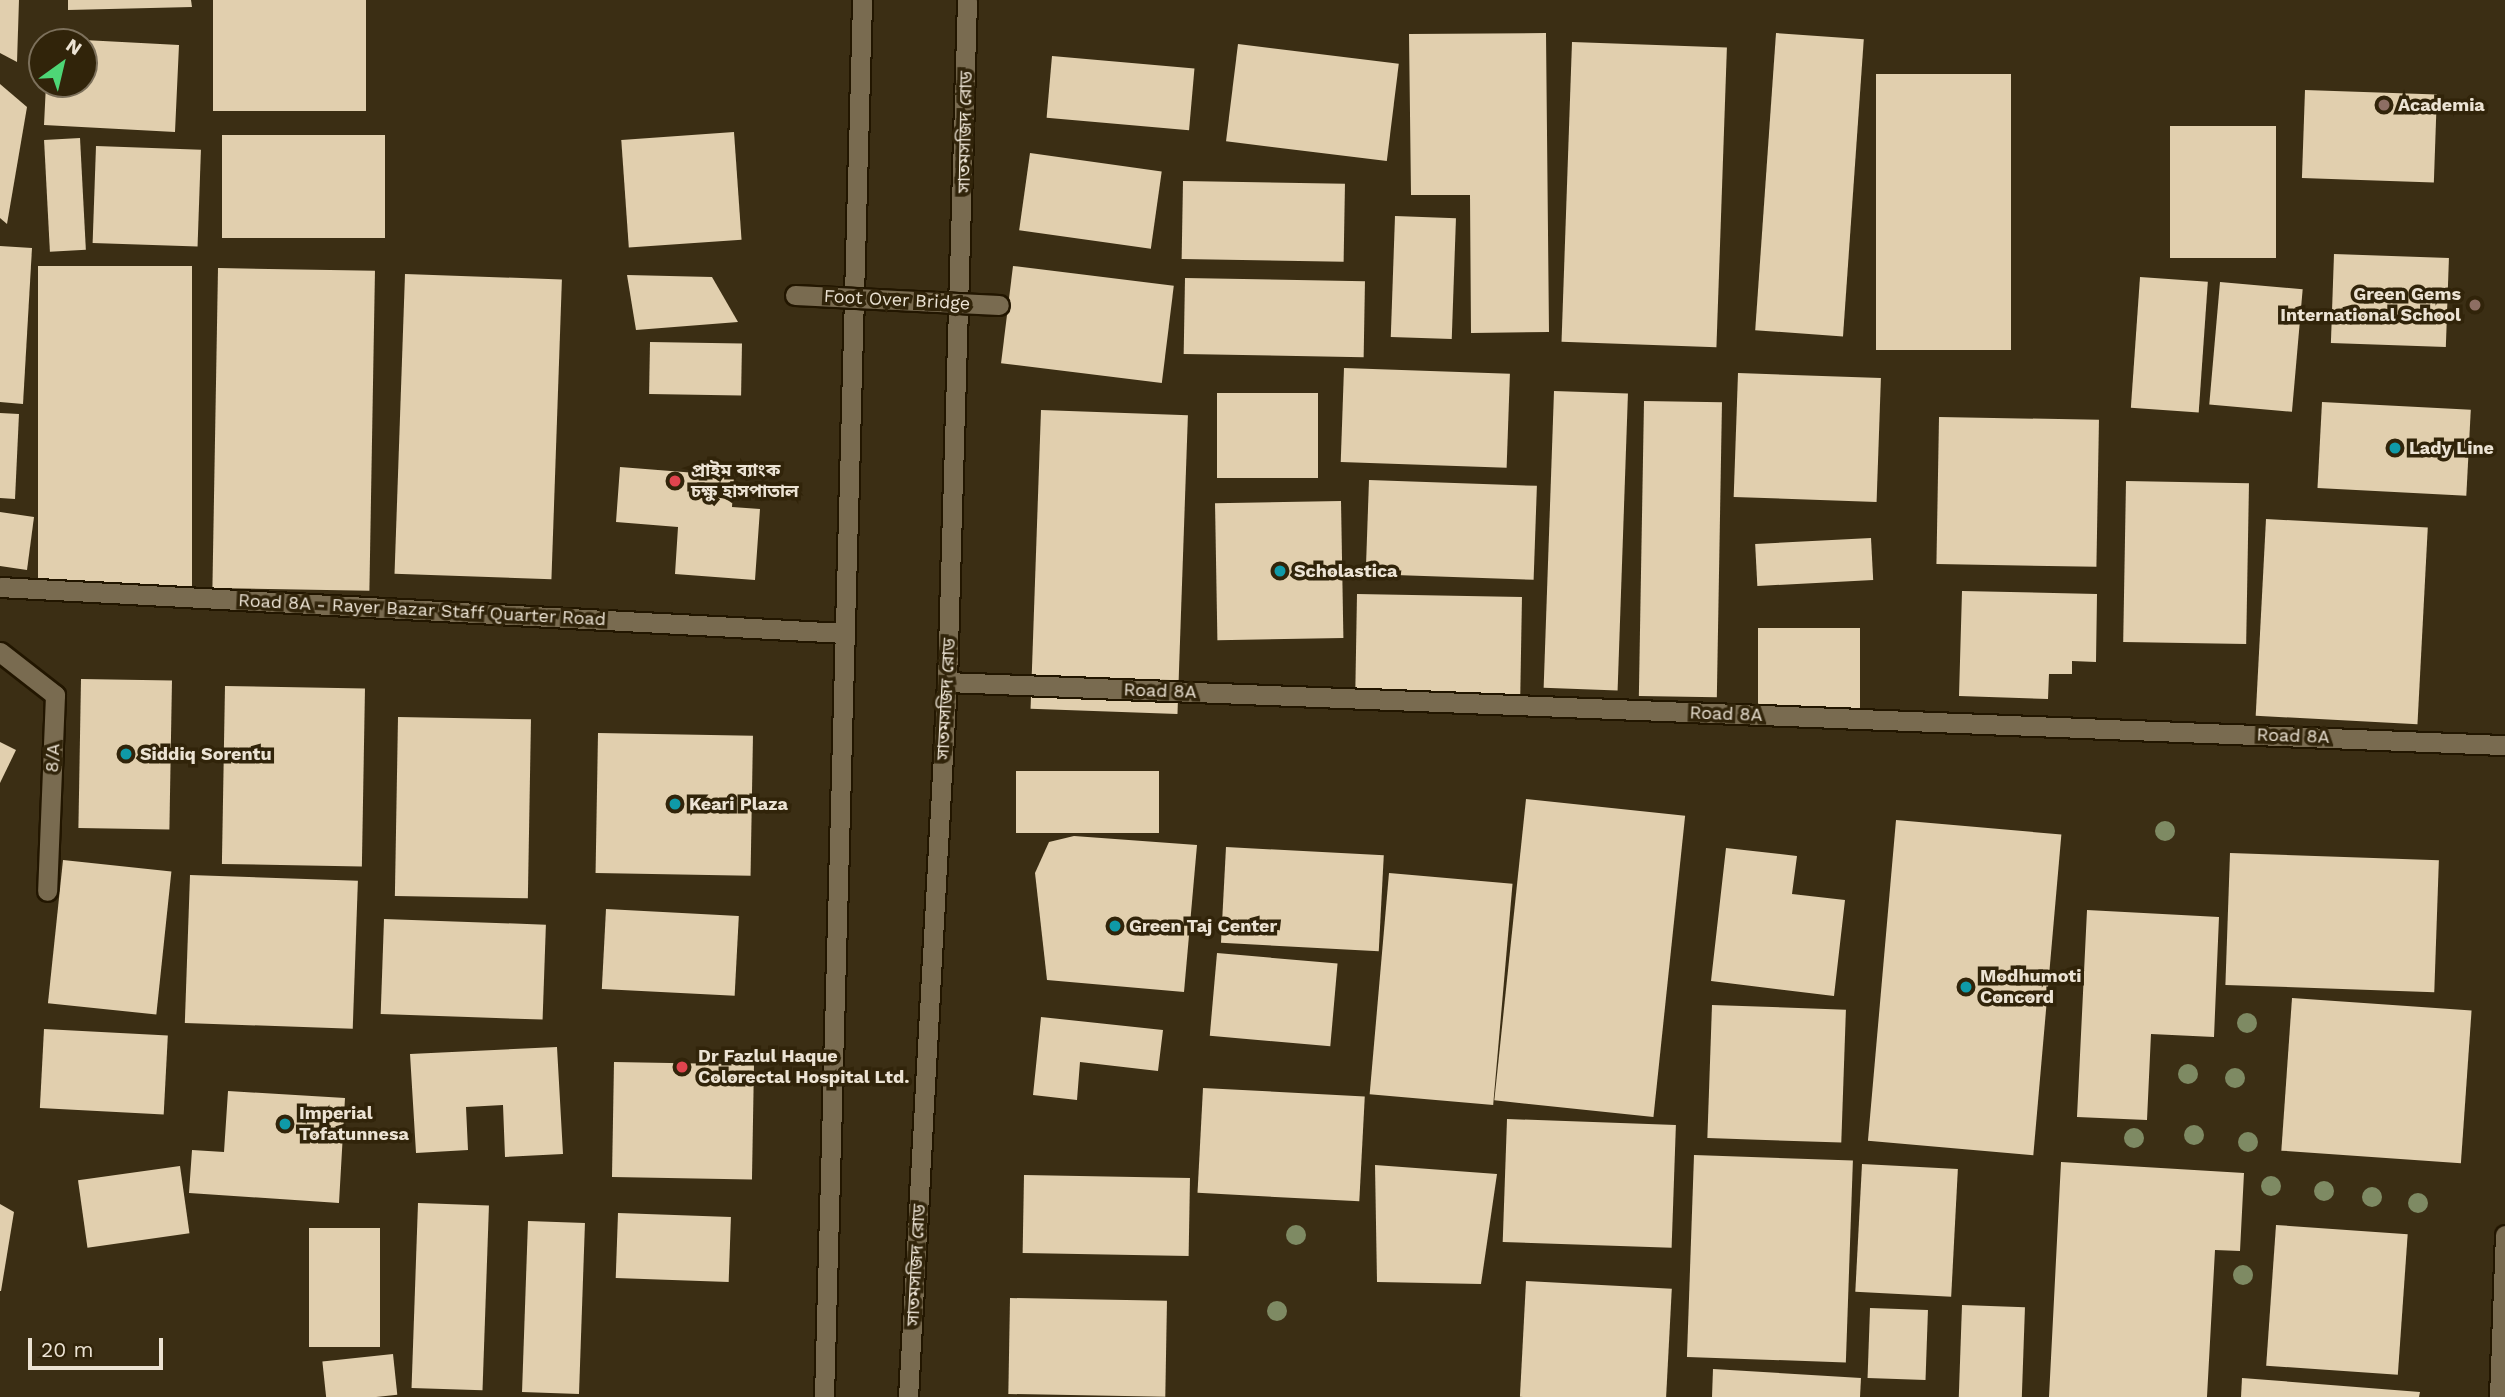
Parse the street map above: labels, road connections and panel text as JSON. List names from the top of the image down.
{
  "streets": {
    "street": [
      "সাতমসজিদ রোড",
      "Foot Over Bridge",
      "Road 8A - Rayer Bazar Staff Quarter Road",
      "Road 8A",
      "8/A"
    ]
  },
  "crossings": [
    ["সাতমসজিদ রোড", "Road 8A"]
  ],
  "places": [
    "Academia",
    "Green Gems International School",
    "Lady Line",
    "প্রাইম ব্যাংক চক্ষু হাসপাতাল",
    "Scholastica",
    "Siddiq Sorentu",
    "Keari Plaza",
    "Green Taj Center",
    "Modhumoti Concord",
    "Dr Fazlul Haque Colorectal Hospital Ltd.",
    "Imperial Tofatunnesa"
  ],
  "scale_bar": "20 m",
  "north": "top right"
}
